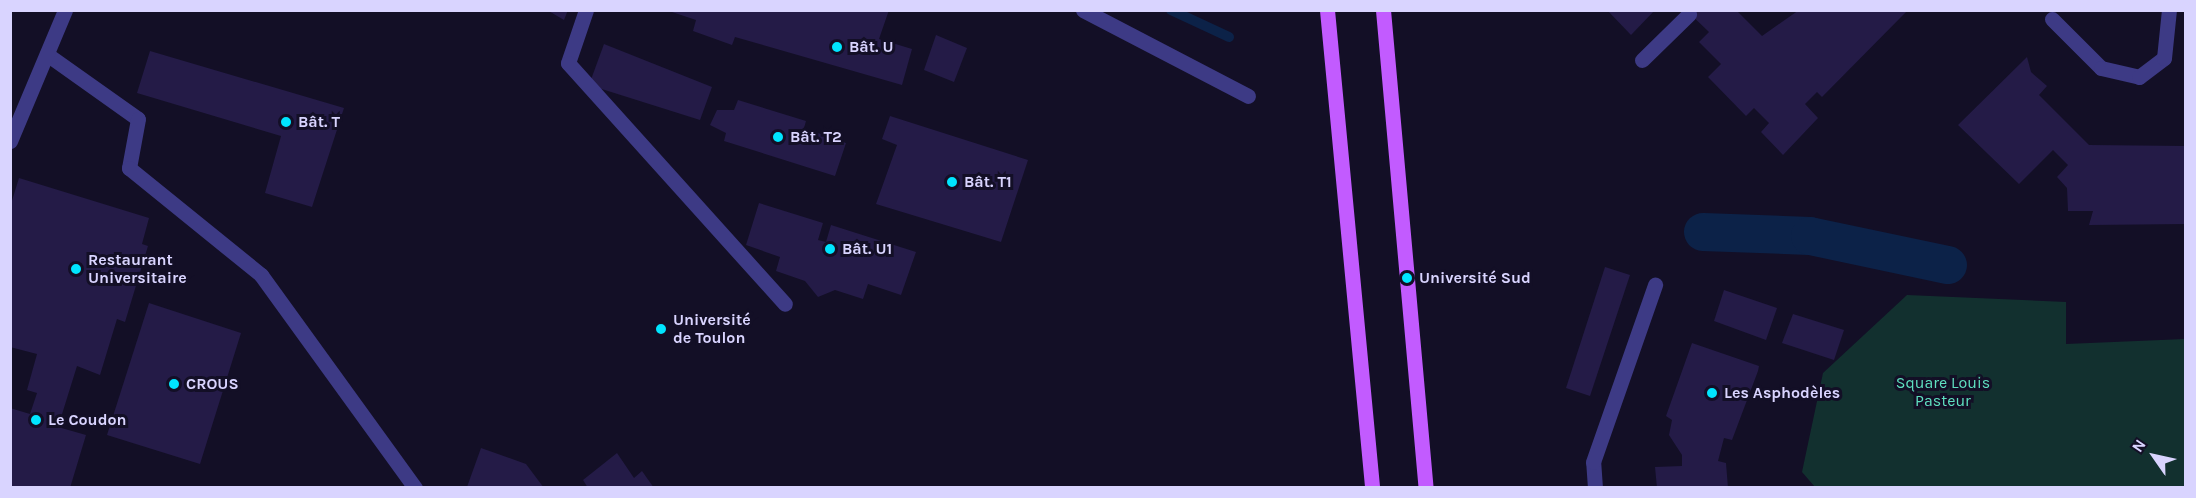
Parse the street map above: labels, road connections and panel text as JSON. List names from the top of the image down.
{
  "parks": ["Square Louis Pasteur"],
  "places": [
    "Bât. U",
    "Bât. T",
    "Bât. T2",
    "Bât. T1",
    "Bât. U1",
    "Restaurant Universitaire",
    "Université Sud",
    "Université de Toulon",
    "CROUS",
    "Les Asphodèles",
    "Le Coudon"
  ],
  "north": "top left"
}
